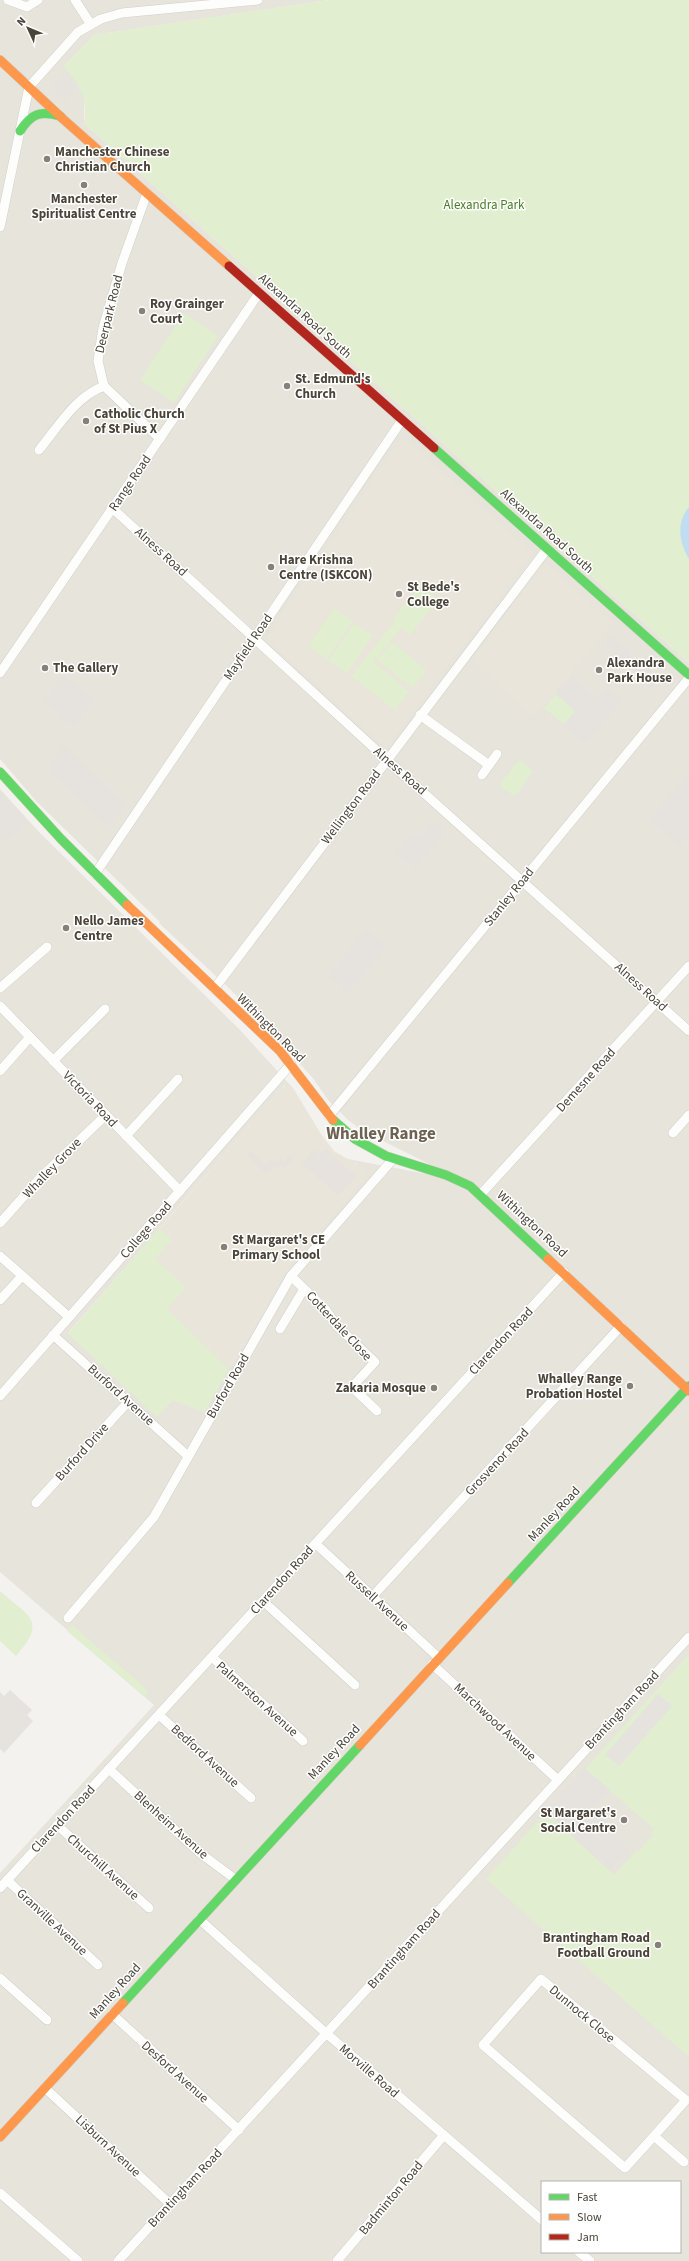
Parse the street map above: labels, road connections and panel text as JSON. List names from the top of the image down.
{
  "streets": {
    "street": [
      "Deerpark Road",
      "Alexandra Road South",
      "Range Road",
      "Alness Road",
      "Mayfield Road",
      "Wellington Road",
      "Stanley Road",
      "Withington Road",
      "Demesne Road",
      "Victoria Road",
      "Whalley Grove",
      "College Road",
      "Cotterdale Close",
      "Clarendon Road",
      "Burford Road",
      "Burford Avenue",
      "Burford Drive",
      "Grosvenor Road",
      "Manley Road",
      "Russell Avenue",
      "Palmerston Avenue",
      "Brantingham Road",
      "Marchwood Avenue",
      "Bedford Avenue",
      "Blenheim Avenue",
      "Churchill Avenue",
      "Granville Avenue",
      "Dunnock Close",
      "Morville Road",
      "Desford Avenue",
      "Lisburn Avenue",
      "Badminton Road"
    ]
  },
  "crossings": [
    ["Deerpark Road", "Alexandra Road South"],
    ["Alexandra Road South", "Range Road"],
    ["Alexandra Road South", "Mayfield Road"],
    ["Alexandra Road South", "Wellington Road"],
    ["Alexandra Road South", "Stanley Road"],
    ["Range Road", "Alness Road"],
    ["Alness Road", "Mayfield Road"],
    ["Alness Road", "Wellington Road"],
    ["Alness Road", "Stanley Road"],
    ["Alness Road", "Demesne Road"],
    ["Mayfield Road", "Withington Road"],
    ["Wellington Road", "Withington Road"],
    ["Stanley Road", "Withington Road"],
    ["Withington Road", "Demesne Road"],
    ["Withington Road", "College Road"],
    ["Withington Road", "Clarendon Road"],
    ["Withington Road", "Burford Road"],
    ["Withington Road", "Grosvenor Road"],
    ["Withington Road", "Manley Road"],
    ["Victoria Road", "Whalley Grove"],
    ["Victoria Road", "College Road"],
    ["College Road", "Burford Avenue"],
    ["Cotterdale Close", "Burford Road"],
    ["Clarendon Road", "Russell Avenue"],
    ["Clarendon Road", "Palmerston Avenue"],
    ["Clarendon Road", "Bedford Avenue"],
    ["Clarendon Road", "Blenheim Avenue"],
    ["Clarendon Road", "Churchill Avenue"],
    ["Clarendon Road", "Granville Avenue"],
    ["Burford Road", "Burford Avenue"],
    ["Burford Avenue", "Burford Drive"],
    ["Grosvenor Road", "Russell Avenue"],
    ["Manley Road", "Russell Avenue"],
    ["Manley Road", "Marchwood Avenue"],
    ["Manley Road", "Blenheim Avenue"],
    ["Manley Road", "Morville Road"],
    ["Manley Road", "Desford Avenue"],
    ["Manley Road", "Lisburn Avenue"],
    ["Russell Avenue", "Marchwood Avenue"],
    ["Brantingham Road", "Marchwood Avenue"],
    ["Brantingham Road", "Morville Road"],
    ["Brantingham Road", "Desford Avenue"],
    ["Brantingham Road", "Lisburn Avenue"],
    ["Morville Road", "Badminton Road"]
  ],
  "districts": ["Whalley Range"],
  "parks": ["Alexandra Park"],
  "places": [
    "Manchester Chinese Christian Church",
    "Manchester Spiritualist Centre",
    "Roy Grainger Court",
    "St. Edmund's Church",
    "Catholic Church of St Pius X",
    "Hare Krishna Centre (ISKCON)",
    "St Bede's College",
    "The Gallery",
    "Alexandra Park House",
    "Nello James Centre",
    "St Margaret's CE Primary School",
    "Whalley Range Probation Hostel",
    "Zakaria Mosque",
    "St Margaret's Social Centre",
    "Brantingham Road Football Ground"
  ],
  "legend": ["Fast", "Slow", "Jam"],
  "north": "top left"
}
